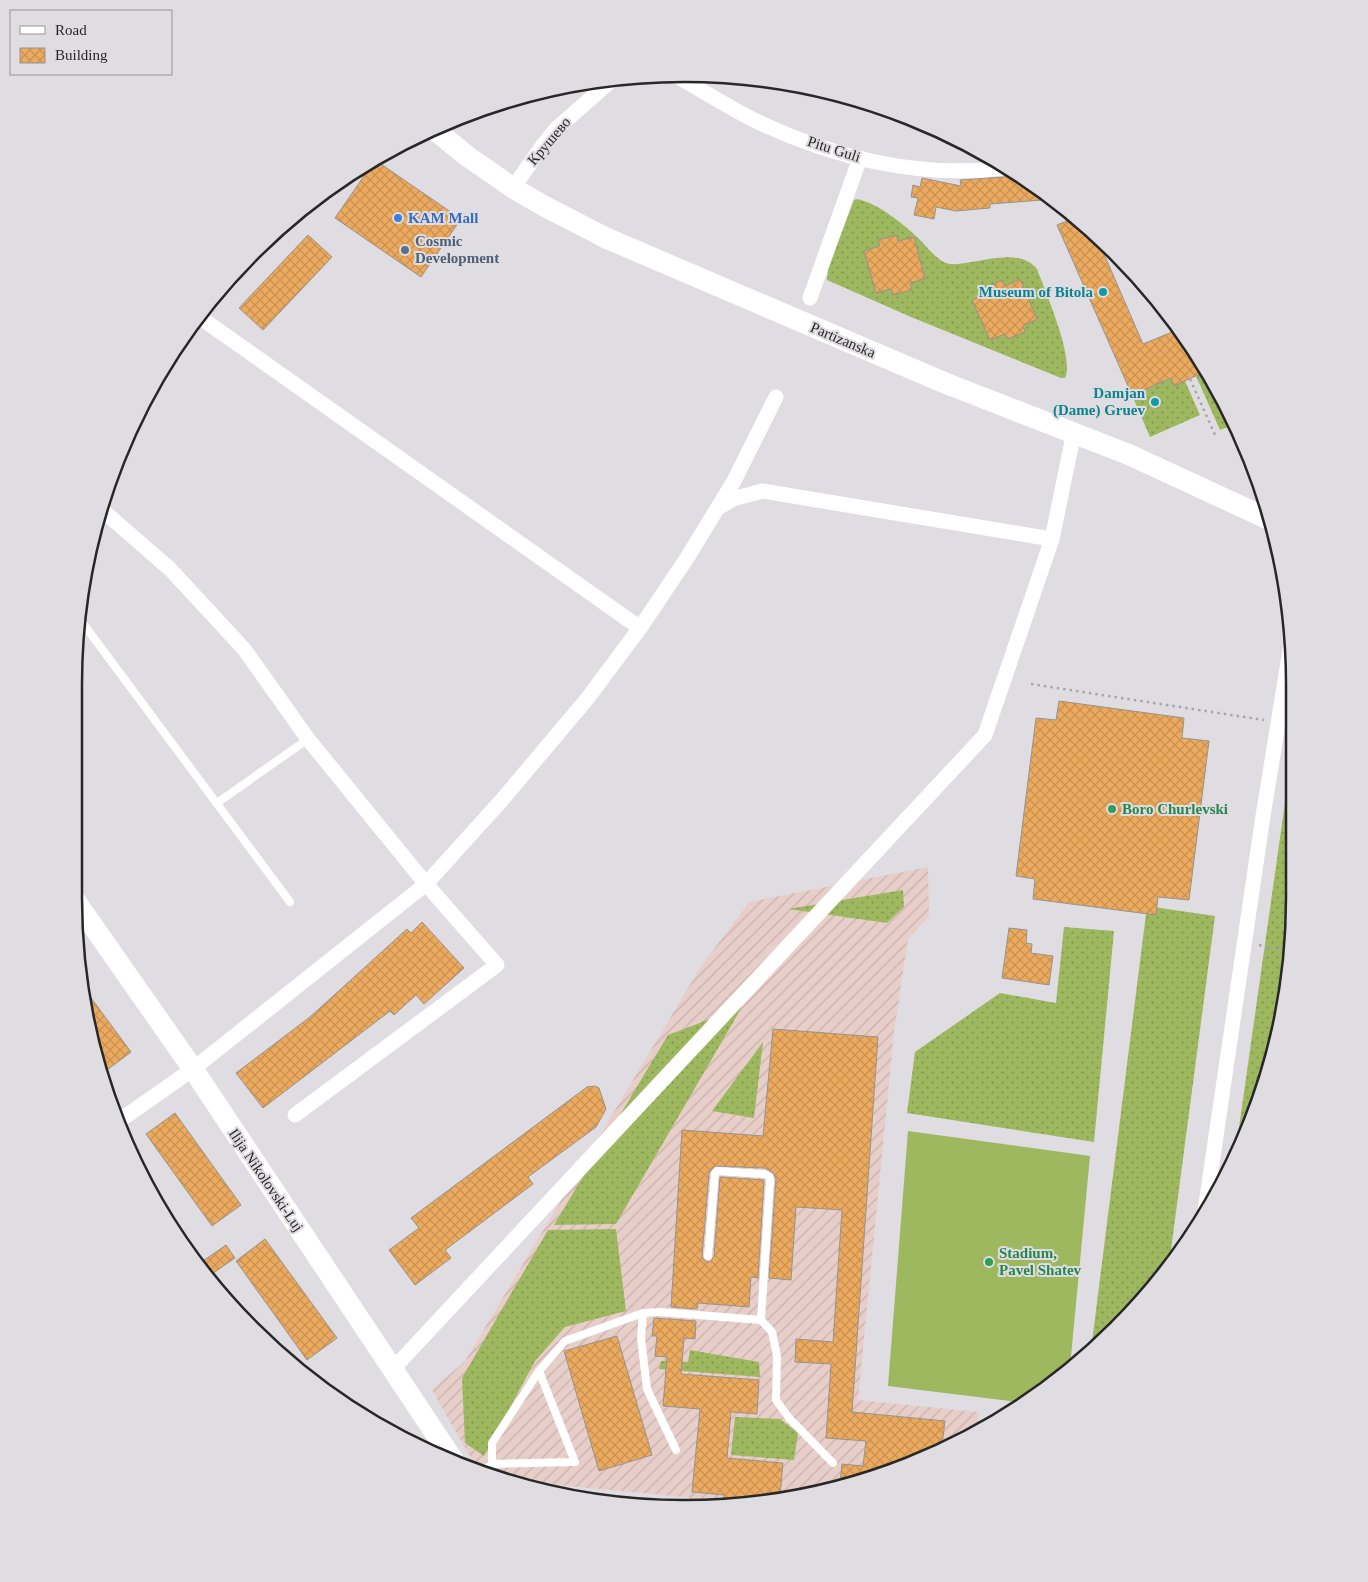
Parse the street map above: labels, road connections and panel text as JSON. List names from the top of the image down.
{
  "streets": {
    "street": [
      "Крушево",
      "Pitu Guli",
      "Partizanska",
      "Ilija Nikolovski-Luj"
    ]
  },
  "crossings": [
    ["Крушево", "Partizanska"]
  ],
  "places": [
    "KAM Mall",
    "Cosmic Development",
    "Museum of Bitola",
    "Damjan (Dame) Gruev",
    "Boro Churlevski",
    "Stadium, Pavel Shatev"
  ],
  "legend": ["Road", "Building"]
}
